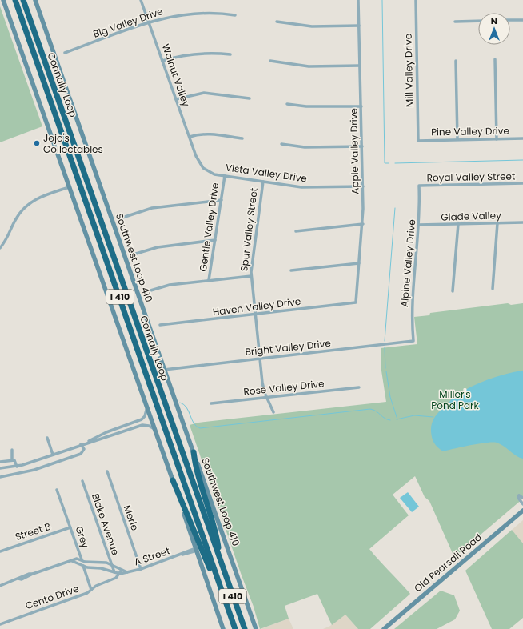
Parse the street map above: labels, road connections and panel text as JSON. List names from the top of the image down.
{
  "streets": {
    "highway": ["Connally Loop", "I 410"],
    "main road": ["Southwest Loop 410", "Old Pearsall Road"],
    "street": [
      "Big Valley Drive",
      "Mill Valley Drive",
      "Walnut Valley",
      "Pine Valley Drive",
      "Apple Valley Drive",
      "Vista Valley Drive",
      "Royal Valley Street",
      "Glade Valley",
      "Gentle Valley Drive",
      "Spur Valley Street",
      "Alpine Valley Drive",
      "Haven Valley Drive",
      "Bright Valley Drive",
      "Rose Valley Drive",
      "Merle",
      "Blake Avenue",
      "Street B",
      "Grey",
      "A Street",
      "Cento Drive"
    ]
  },
  "crossings": [
    ["Big Valley Drive", "Walnut Valley"],
    ["Mill Valley Drive", "Pine Valley Drive"],
    ["Walnut Valley", "Vista Valley Drive"],
    ["Apple Valley Drive", "Vista Valley Drive"],
    ["Apple Valley Drive", "Haven Valley Drive"],
    ["Vista Valley Drive", "Gentle Valley Drive"],
    ["Vista Valley Drive", "Spur Valley Street"],
    ["Royal Valley Street", "Alpine Valley Drive"],
    ["Glade Valley", "Alpine Valley Drive"],
    ["Spur Valley Street", "Haven Valley Drive"],
    ["Spur Valley Street", "Bright Valley Drive"],
    ["Spur Valley Street", "Rose Valley Drive"],
    ["Southwest Loop 410", "Bright Valley Drive"],
    ["Alpine Valley Drive", "Bright Valley Drive"],
    ["Merle", "A Street"],
    ["Blake Avenue", "A Street"],
    ["Street B", "Grey"],
    ["Grey", "A Street"],
    ["Grey", "Cento Drive"],
    ["A Street", "Cento Drive"]
  ],
  "parks": ["Miller's Pond Park"],
  "places": ["Jojo's Collectables"],
  "north": "top"
}
